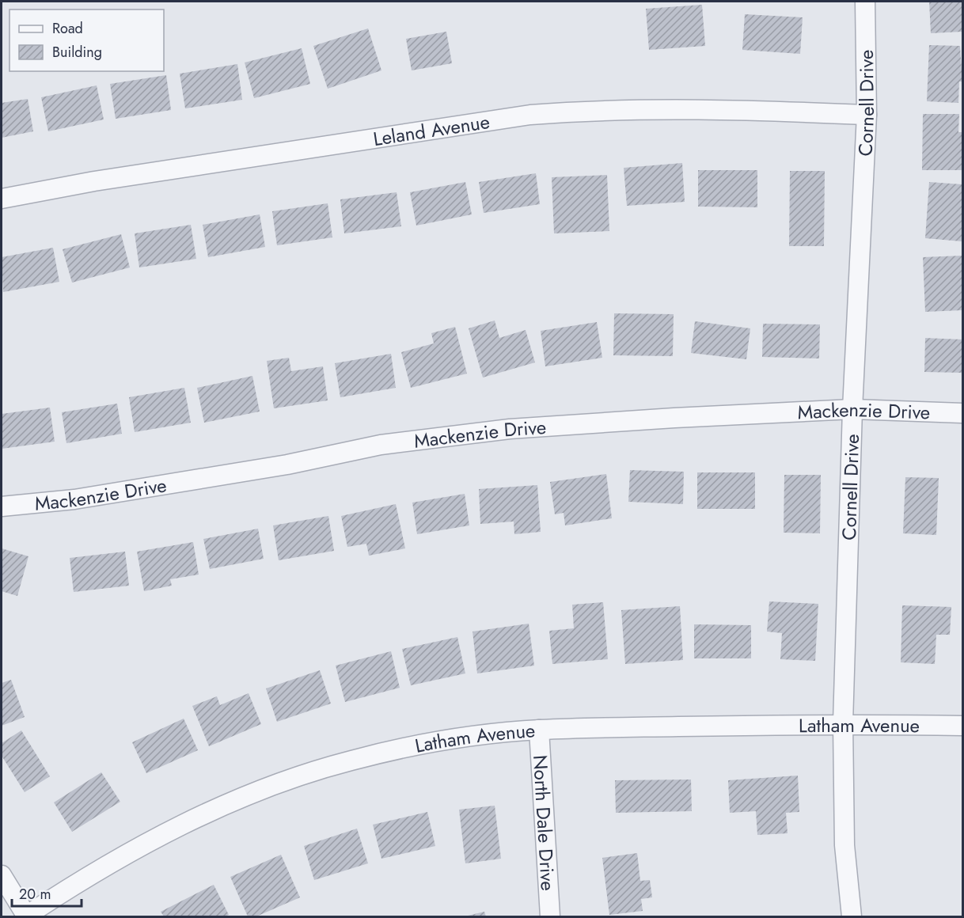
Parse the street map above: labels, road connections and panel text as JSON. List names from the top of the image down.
{
  "streets": {
    "street": [
      "Cornell Drive",
      "Leland Avenue",
      "Mackenzie Drive",
      "Latham Avenue",
      "North Dale Drive"
    ]
  },
  "crossings": [
    ["Cornell Drive", "Leland Avenue"],
    ["Cornell Drive", "Mackenzie Drive"],
    ["Cornell Drive", "Latham Avenue"],
    ["Latham Avenue", "North Dale Drive"]
  ],
  "legend": ["Road", "Building"],
  "scale_bar": "20 m"
}
